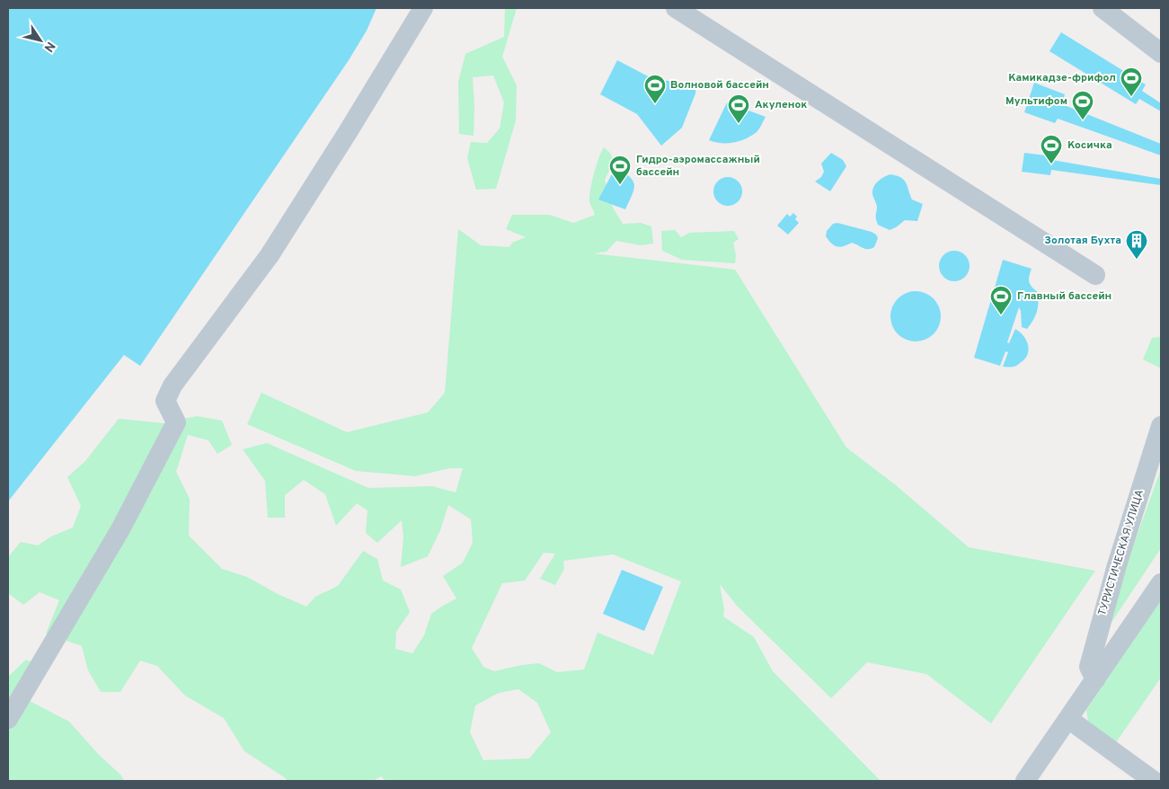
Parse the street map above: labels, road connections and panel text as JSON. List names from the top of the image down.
{
  "streets": {
    "street": ["ТУРИСТИЧЕСКАЯ УЛИЦА"]
  },
  "places": {
    "sports": [
      "Камикадзе-фрифол",
      "Волновой бассейн",
      "Мультифом",
      "Акуленок",
      "Косичка",
      "Гидро-аэромассажный бассейн",
      "Главный бассейн"
    ],
    "building": ["Золотая Бухта"]
  },
  "north": "bottom right"
}
